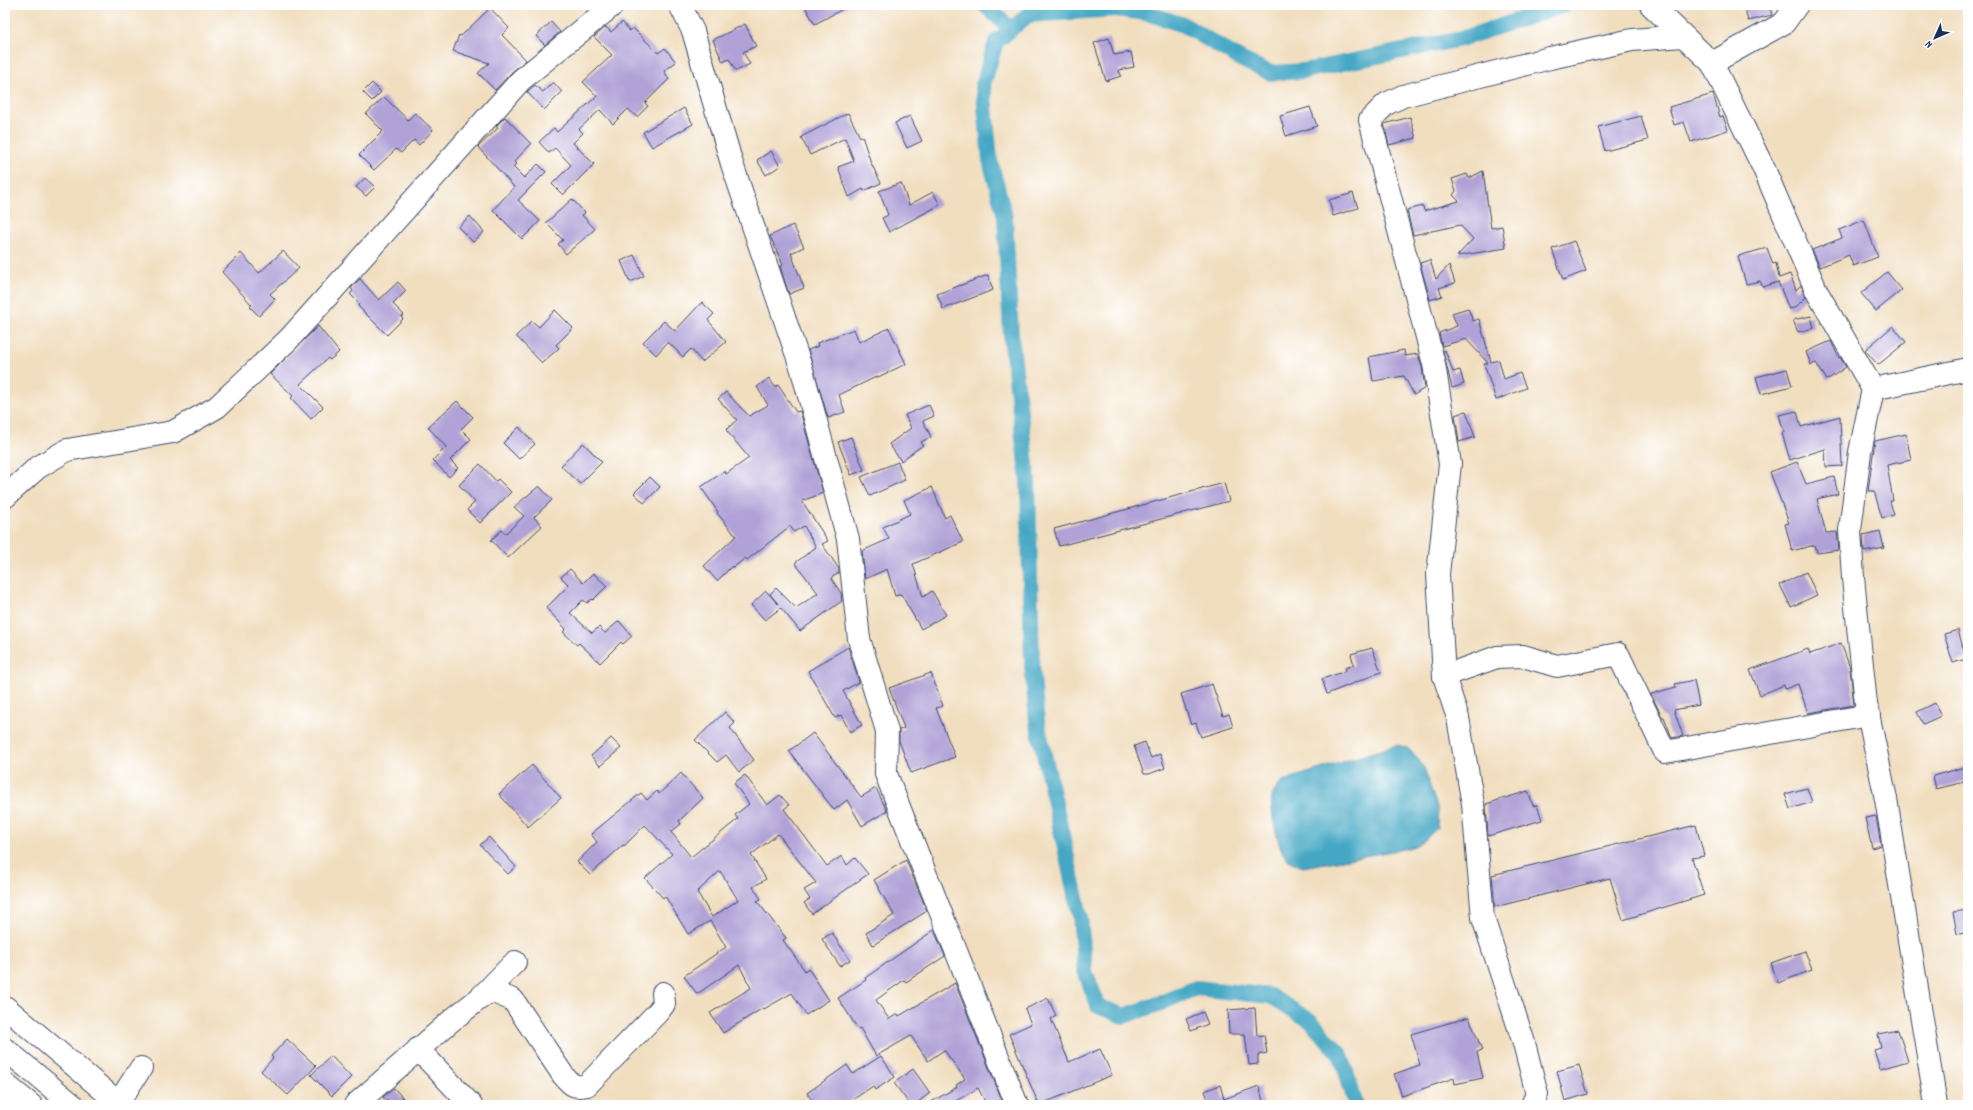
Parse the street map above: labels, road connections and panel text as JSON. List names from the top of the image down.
{
  "north": "bottom left"
}
